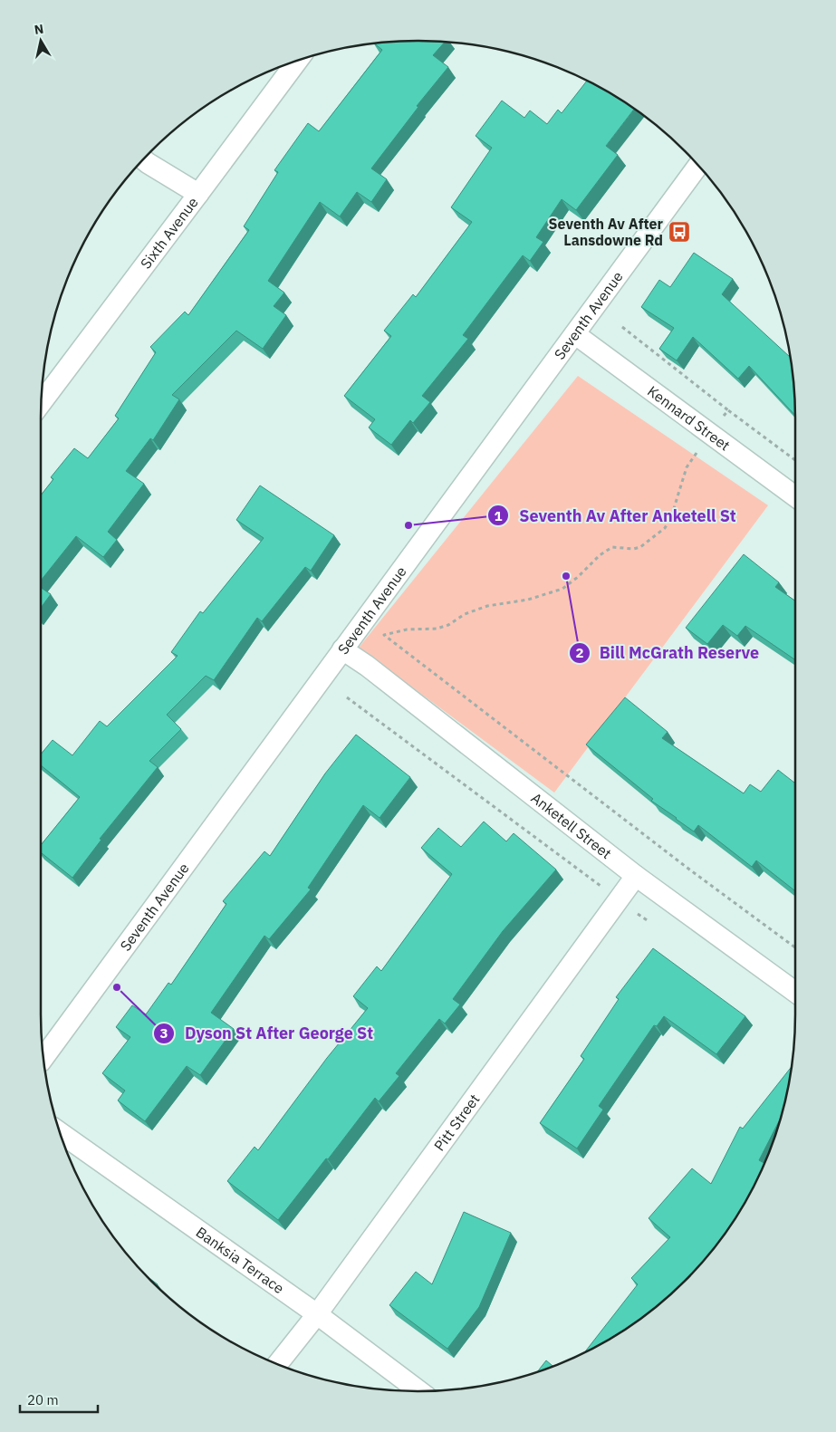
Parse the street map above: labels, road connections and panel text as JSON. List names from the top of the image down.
{
  "streets": {
    "street": [
      "Sixth Avenue",
      "Seventh Avenue",
      "Kennard Street",
      "Anketell Street",
      "Pitt Street",
      "Banksia Terrace"
    ]
  },
  "crossings": [
    ["Seventh Avenue", "Kennard Street"],
    ["Seventh Avenue", "Anketell Street"],
    ["Anketell Street", "Pitt Street"],
    ["Pitt Street", "Banksia Terrace"]
  ],
  "places": {
    "bus stop": ["Seventh Av After Lansdowne Rd"],
    "other": ["Seventh Av After Anketell St", "Bill McGrath Reserve", "Dyson St After George St"]
  },
  "scale_bar": "20 m",
  "north": "top"
}
